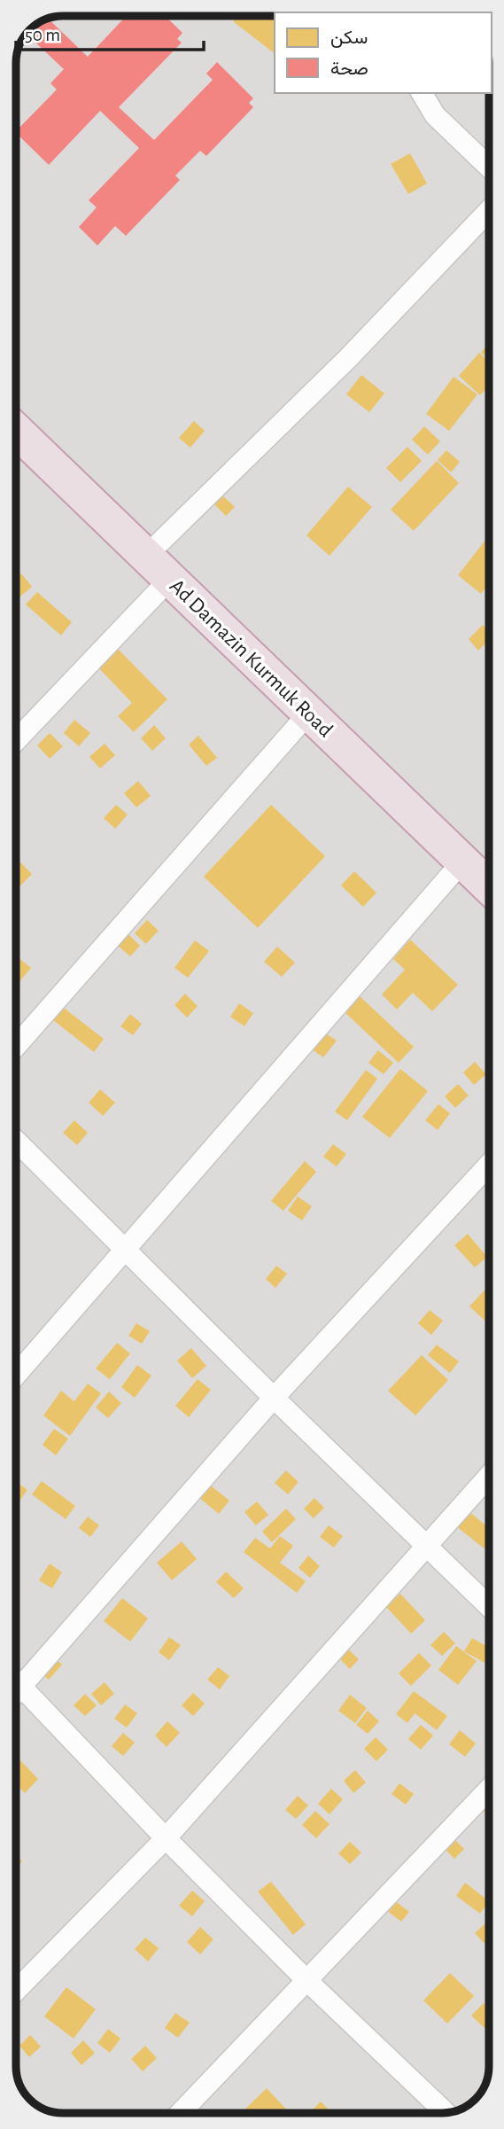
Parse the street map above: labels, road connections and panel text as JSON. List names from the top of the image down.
{
  "streets": {
    "highway": ["Ad Damazin Kurmuk Road"]
  },
  "legend": ["سكن", "صحة"],
  "scale_bar": "50 m"
}
